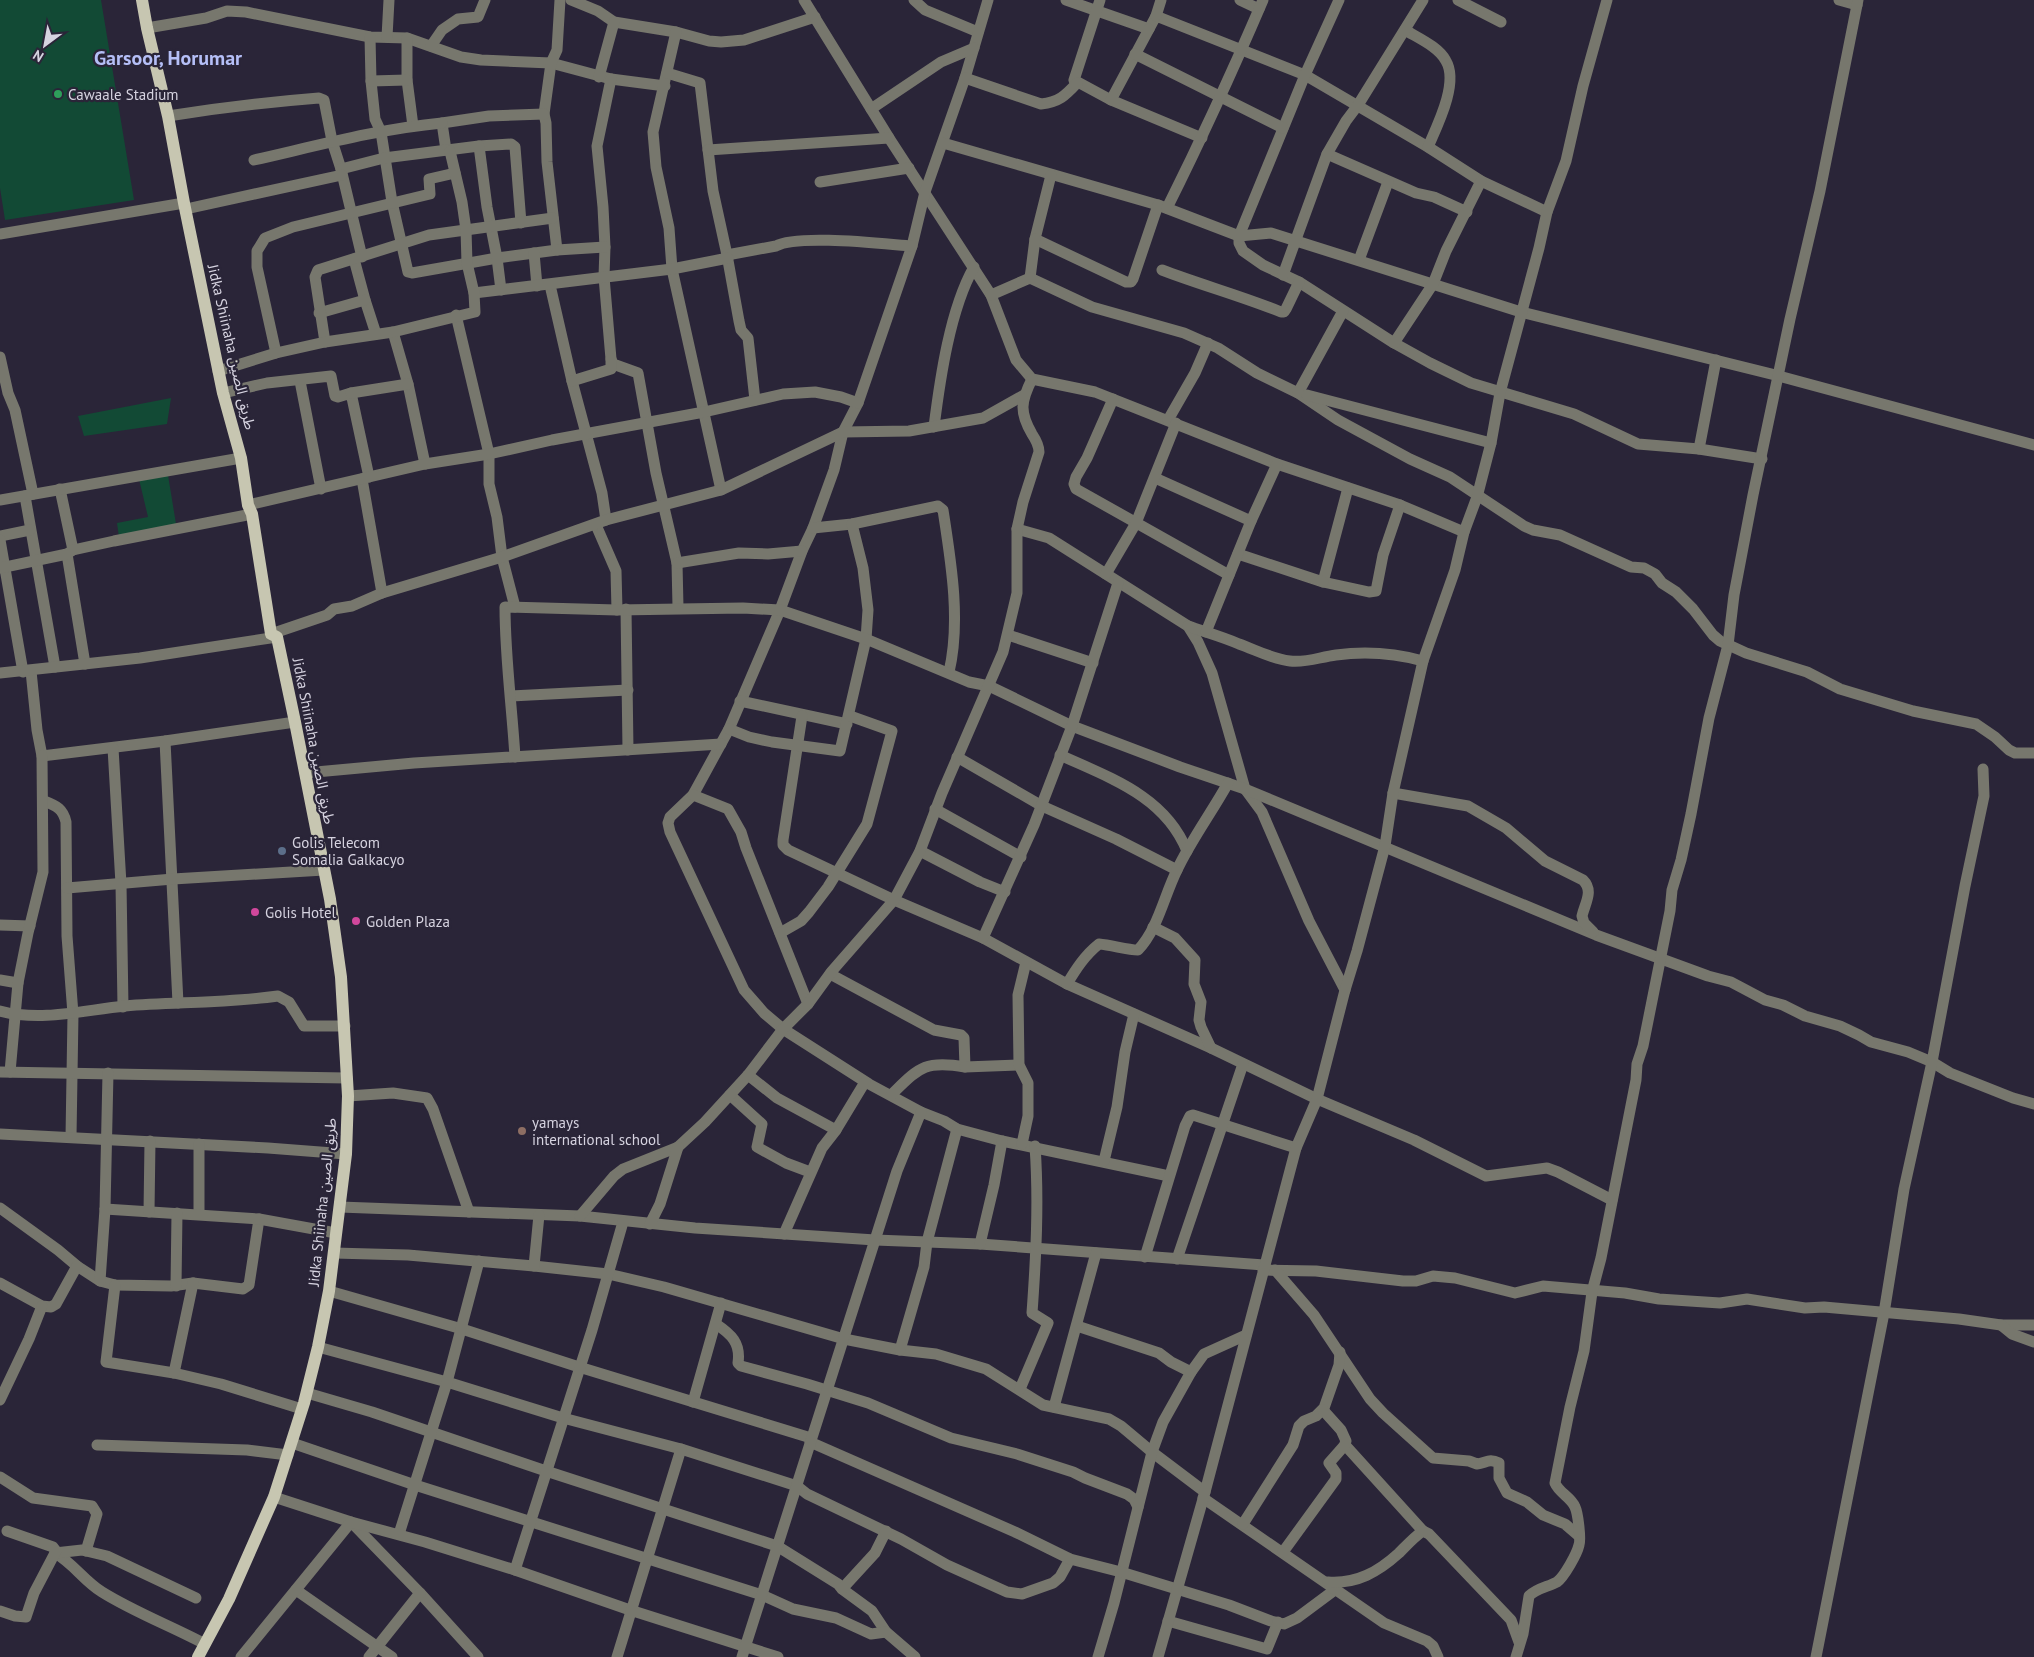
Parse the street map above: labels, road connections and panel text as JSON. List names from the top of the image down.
{
  "streets": {
    "main road": ["Jidka Shiinaha طريق الصين"]
  },
  "districts": ["Garsoor, Horumar"],
  "places": [
    "Cawaale Stadium",
    "Golis Telecom Somalia Galkacyo",
    "Golis Hotel",
    "Golden Plaza",
    "yamays international school"
  ],
  "north": "bottom left"
}
